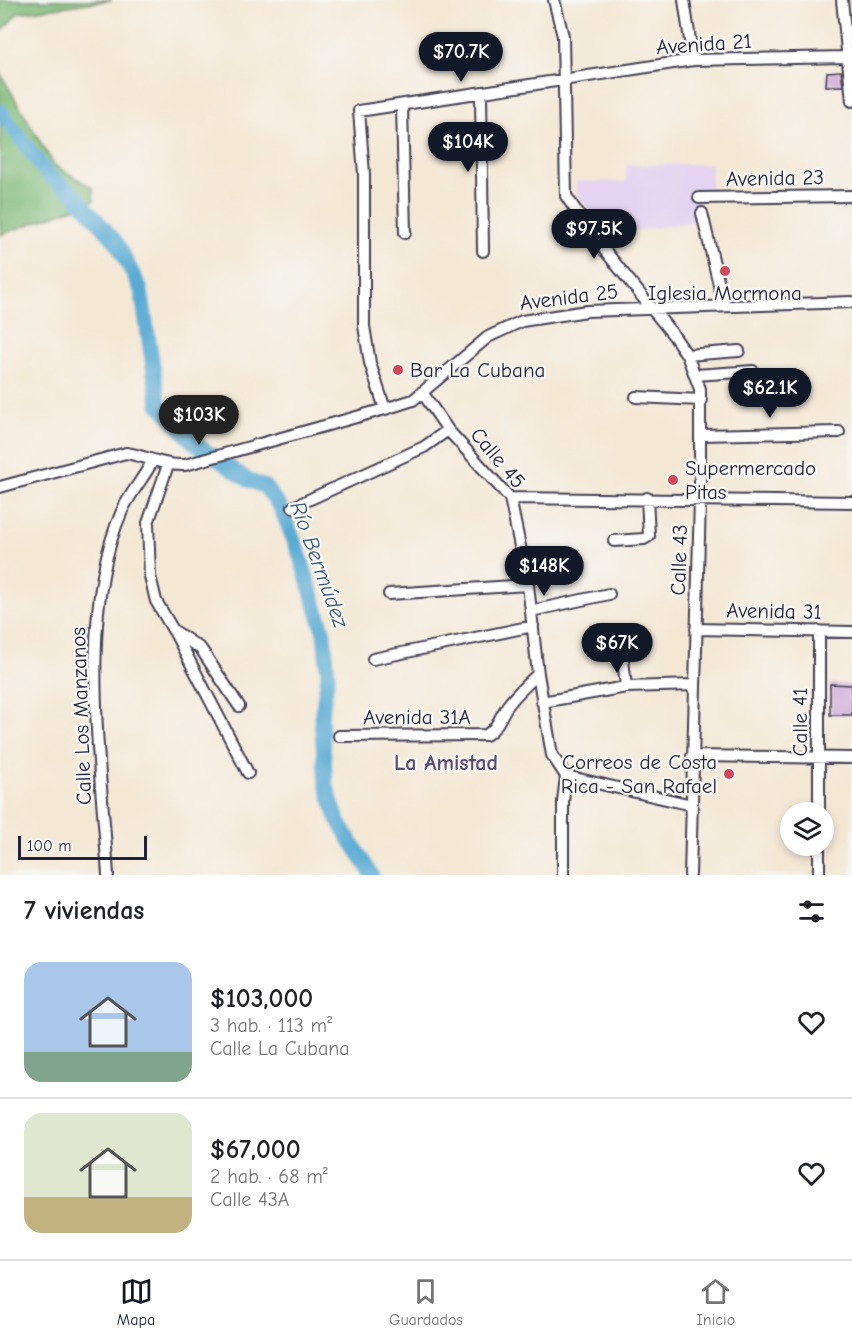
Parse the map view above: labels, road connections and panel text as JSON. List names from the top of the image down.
{
  "streets": {
    "street": [
      "Avenida 21",
      "Avenida 23",
      "Avenida 25",
      "Calle 45",
      "Calle 43",
      "Avenida 31",
      "Calle Los Manzanos",
      "Avenida 31A",
      "Calle 41"
    ]
  },
  "crossings": [
    ["Avenida 21", "Avenida 25"],
    ["Avenida 21", "Calle 43"],
    ["Avenida 25", "Calle 45"],
    ["Avenida 25", "Calle 43"],
    ["Avenida 25", "Calle Los Manzanos"],
    ["Calle 45", "Avenida 31A"],
    ["Calle 43", "Avenida 31"],
    ["Avenida 31", "Calle 41"]
  ],
  "districts": ["La Amistad"],
  "water": ["Río Bermúdez"],
  "places": [
    "Iglesia Mormona",
    "Bar La Cubana",
    "Supermercado Pitas",
    "Correos de Costa Rica - San Rafael"
  ],
  "scale_bar": "100 m",
  "page": {
    "price": [
      "$70.7K",
      "$104K",
      "$97.5K",
      "$62.1K",
      "$103K",
      "$148K",
      "$67K"
    ],
    "scale": "100 m",
    "heading": "7 viviendas",
    "list": [
      {
        "name": "$103,000",
        "note": "3 hab. · 113 m² · Calle La Cubana"
      },
      {
        "name": "$67,000",
        "note": "2 hab. · 68 m² · Calle 43A"
      }
    ],
    "tabs": ["Mapa", "Guardados", "Inicio"]
  }
}
